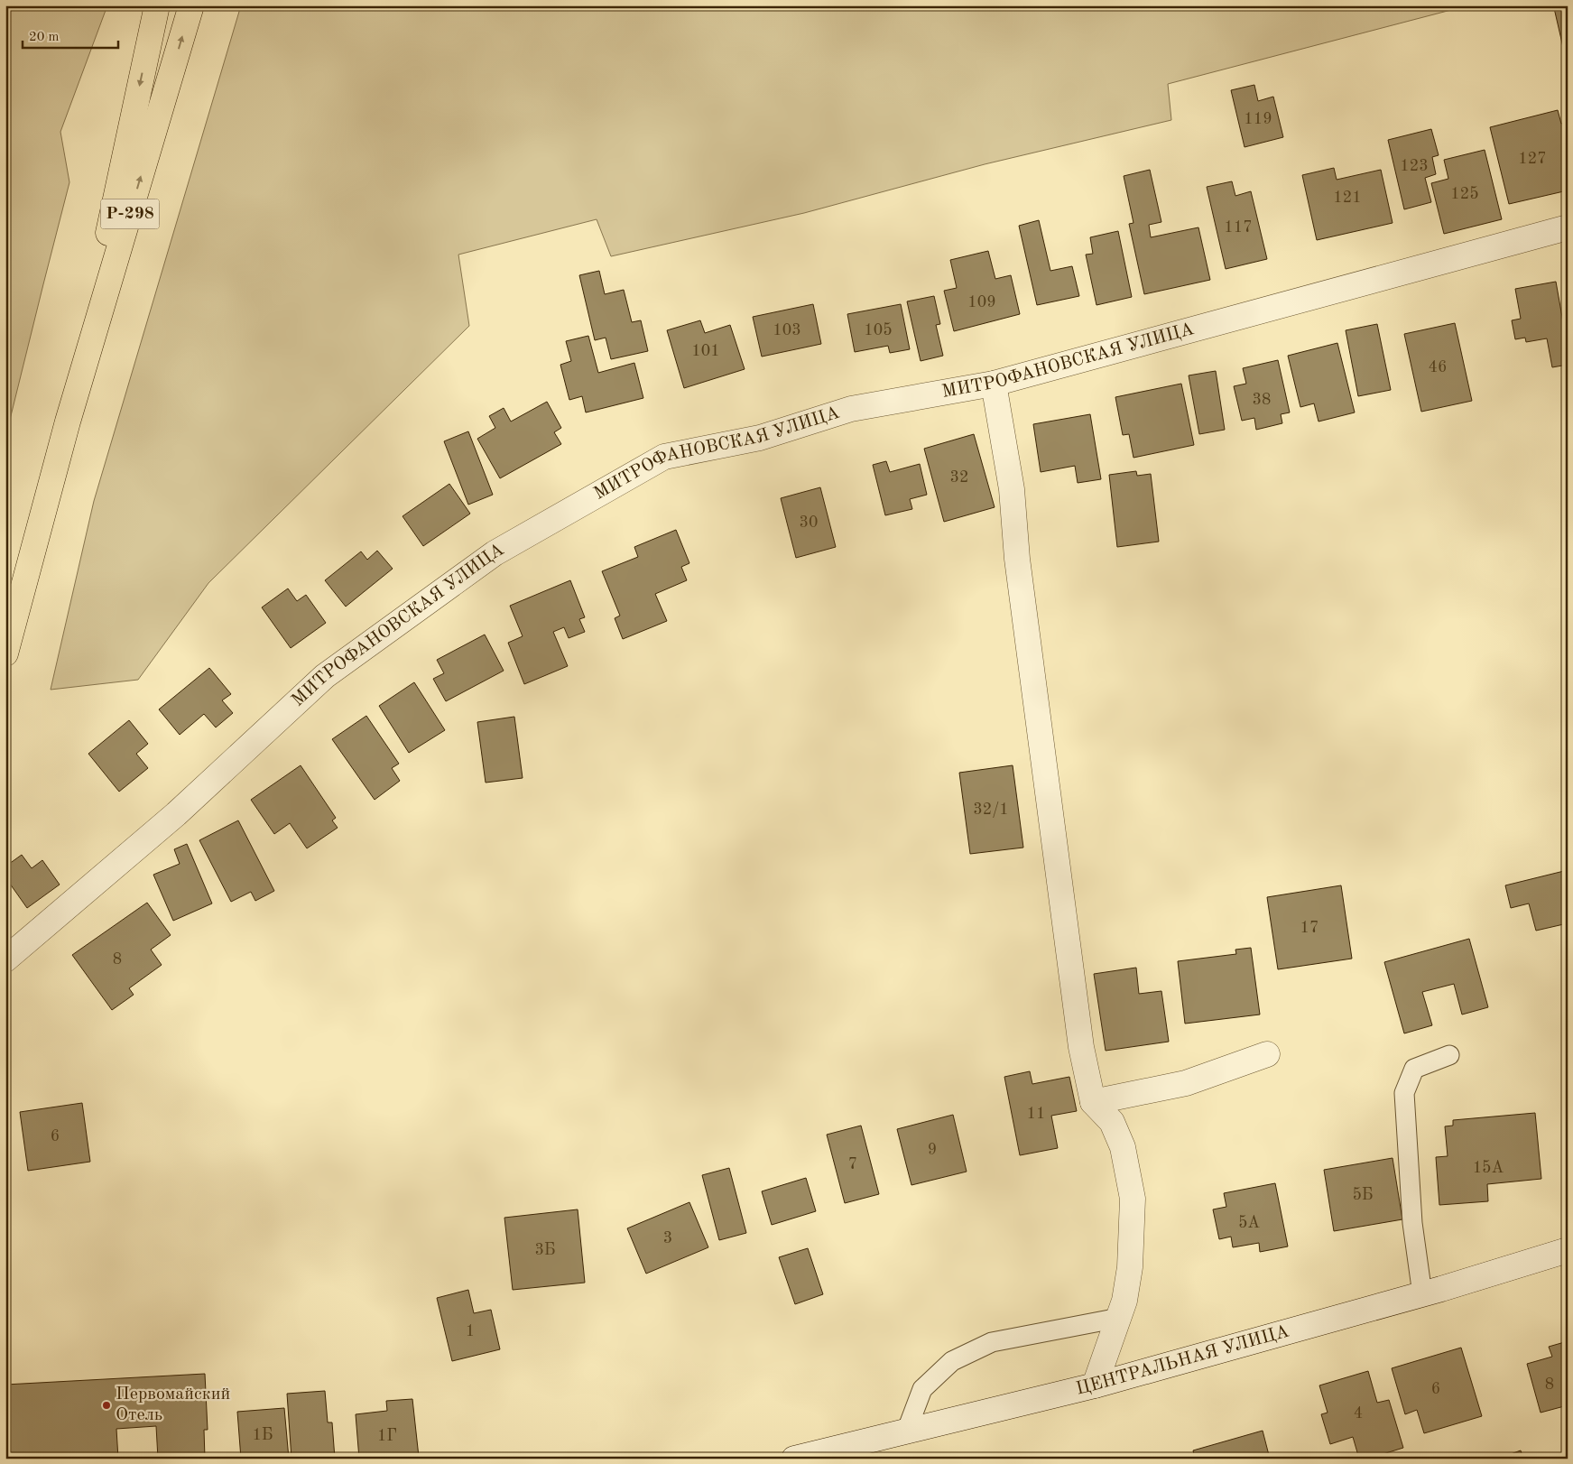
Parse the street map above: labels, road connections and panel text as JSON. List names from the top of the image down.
{
  "streets": {
    "highway": ["Р-298"],
    "street": ["МИТРОФАНОВСКАЯ УЛИЦА", "ЦЕНТРАЛЬНАЯ УЛИЦА"]
  },
  "places": ["Первомайский Отель"],
  "house_numbers": [
    "119",
    "127",
    "123",
    "125",
    "121",
    "117",
    "109",
    "103",
    "105",
    "101",
    "46",
    "38",
    "32",
    "30",
    "32/1",
    "17",
    "8",
    "11",
    "6",
    "9",
    "7",
    "15А",
    "5Б",
    "5А",
    "3",
    "3Б",
    "1",
    "8",
    "6",
    "4",
    "1Б",
    "1Г"
  ],
  "scale_bar": "20 m"
}
